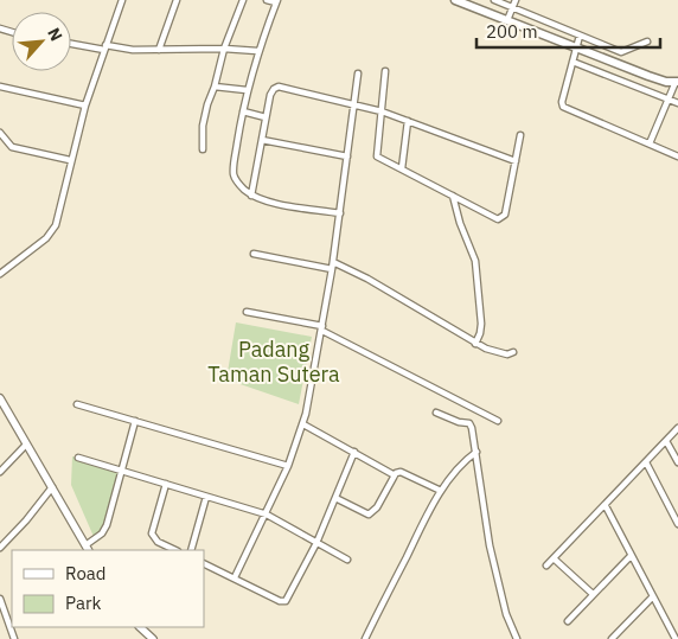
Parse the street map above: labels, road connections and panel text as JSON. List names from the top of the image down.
{
  "parks": ["Padang Taman Sutera"],
  "legend": ["Road", "Park"],
  "scale_bar": "200 m",
  "north": "top right"
}
